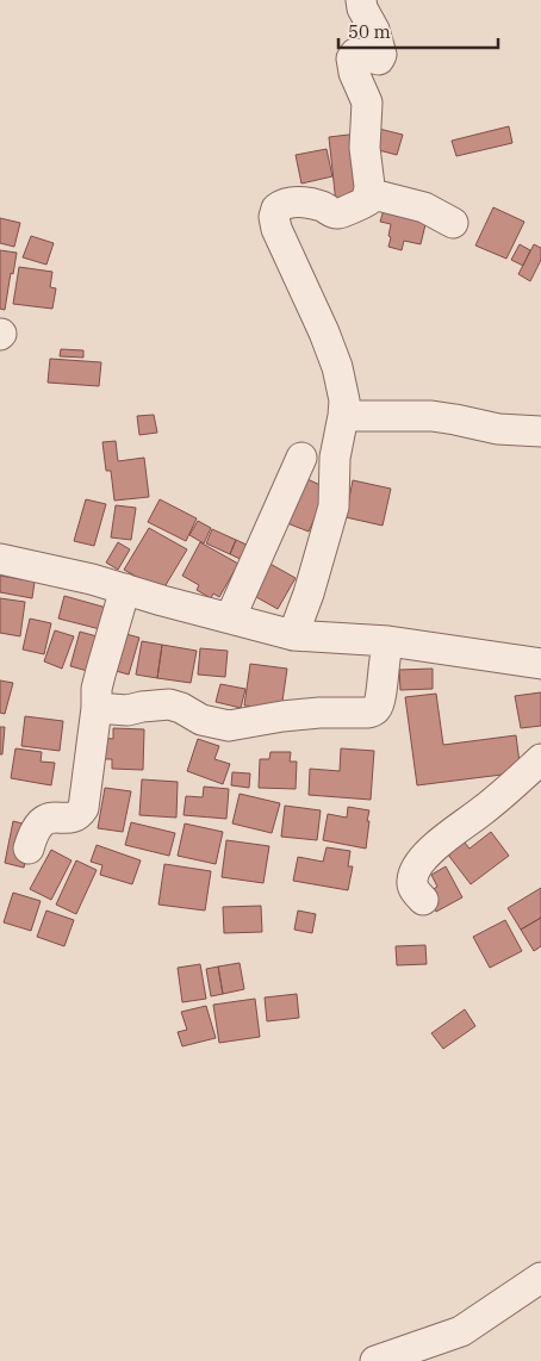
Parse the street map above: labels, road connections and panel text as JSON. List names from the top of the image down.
{
  "scale_bar": "50 m"
}
